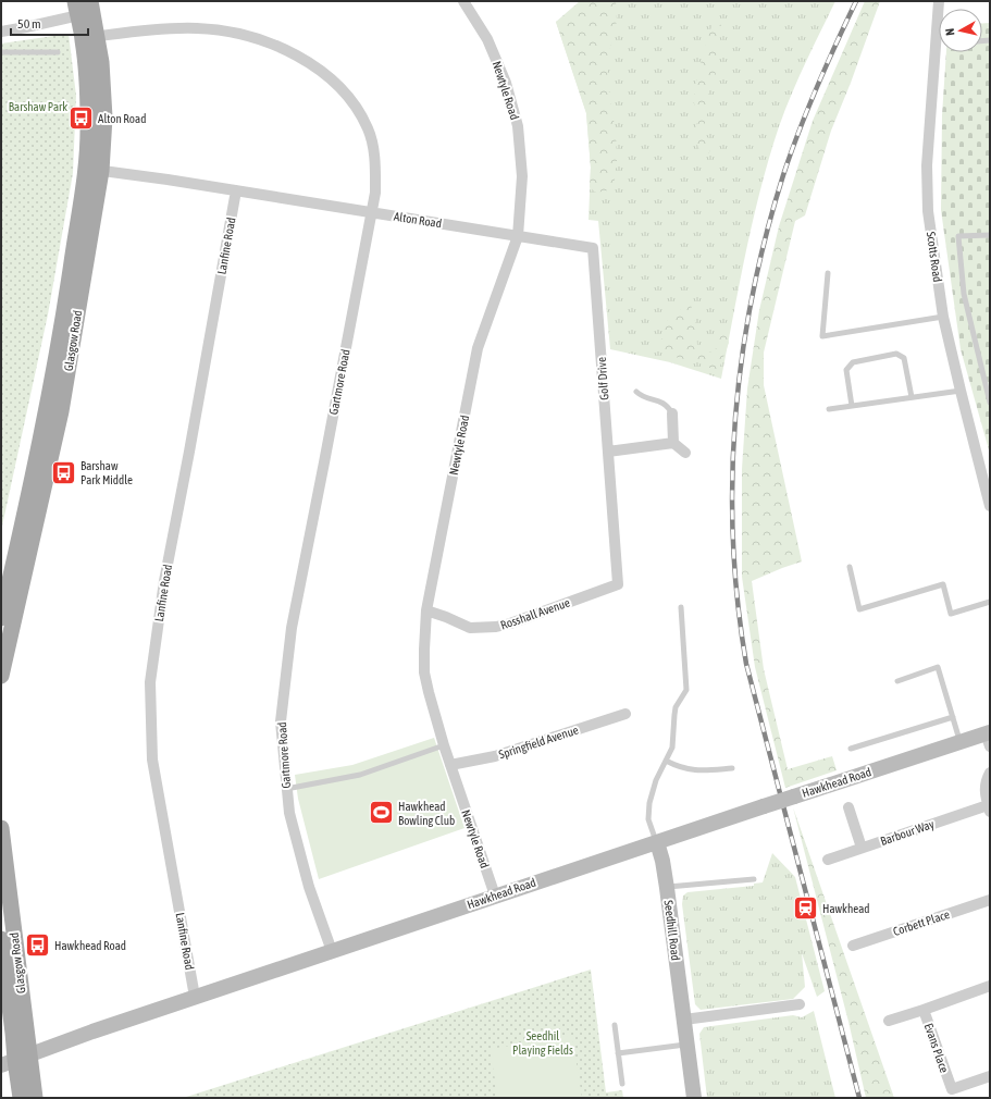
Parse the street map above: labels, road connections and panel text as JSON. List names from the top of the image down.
{
  "streets": {
    "main road": ["Glasgow Road"],
    "street": [
      "Newtyle Road",
      "Alton Road",
      "Lanfine Road",
      "Scotts Road",
      "Golf Drive",
      "Gartmore Road",
      "Rosshall Avenue",
      "Springfield Avenue",
      "Hawkhead Road",
      "Barbour Way",
      "Corbett Place",
      "Seedhill Road",
      "Evans Place"
    ]
  },
  "crossings": [
    ["Newtyle Road", "Alton Road"],
    ["Newtyle Road", "Golf Drive"],
    ["Newtyle Road", "Rosshall Avenue"],
    ["Newtyle Road", "Springfield Avenue"],
    ["Newtyle Road", "Hawkhead Road"],
    ["Alton Road", "Lanfine Road"],
    ["Alton Road", "Glasgow Road"],
    ["Alton Road", "Golf Drive"],
    ["Alton Road", "Gartmore Road"],
    ["Lanfine Road", "Hawkhead Road"],
    ["Glasgow Road", "Gartmore Road"],
    ["Glasgow Road", "Hawkhead Road"],
    ["Golf Drive", "Rosshall Avenue"],
    ["Gartmore Road", "Hawkhead Road"],
    ["Hawkhead Road", "Seedhill Road"]
  ],
  "parks": ["Barshaw Park", "Seedhil Playing Fields"],
  "places": {
    "bus stop": ["Alton Road", "Barshaw Park Middle", "Hawkhead Road"],
    "sports": ["Hawkhead Bowling Club"],
    "station": ["Hawkhead"]
  },
  "scale_bar": "50 m",
  "north": "left"
}
